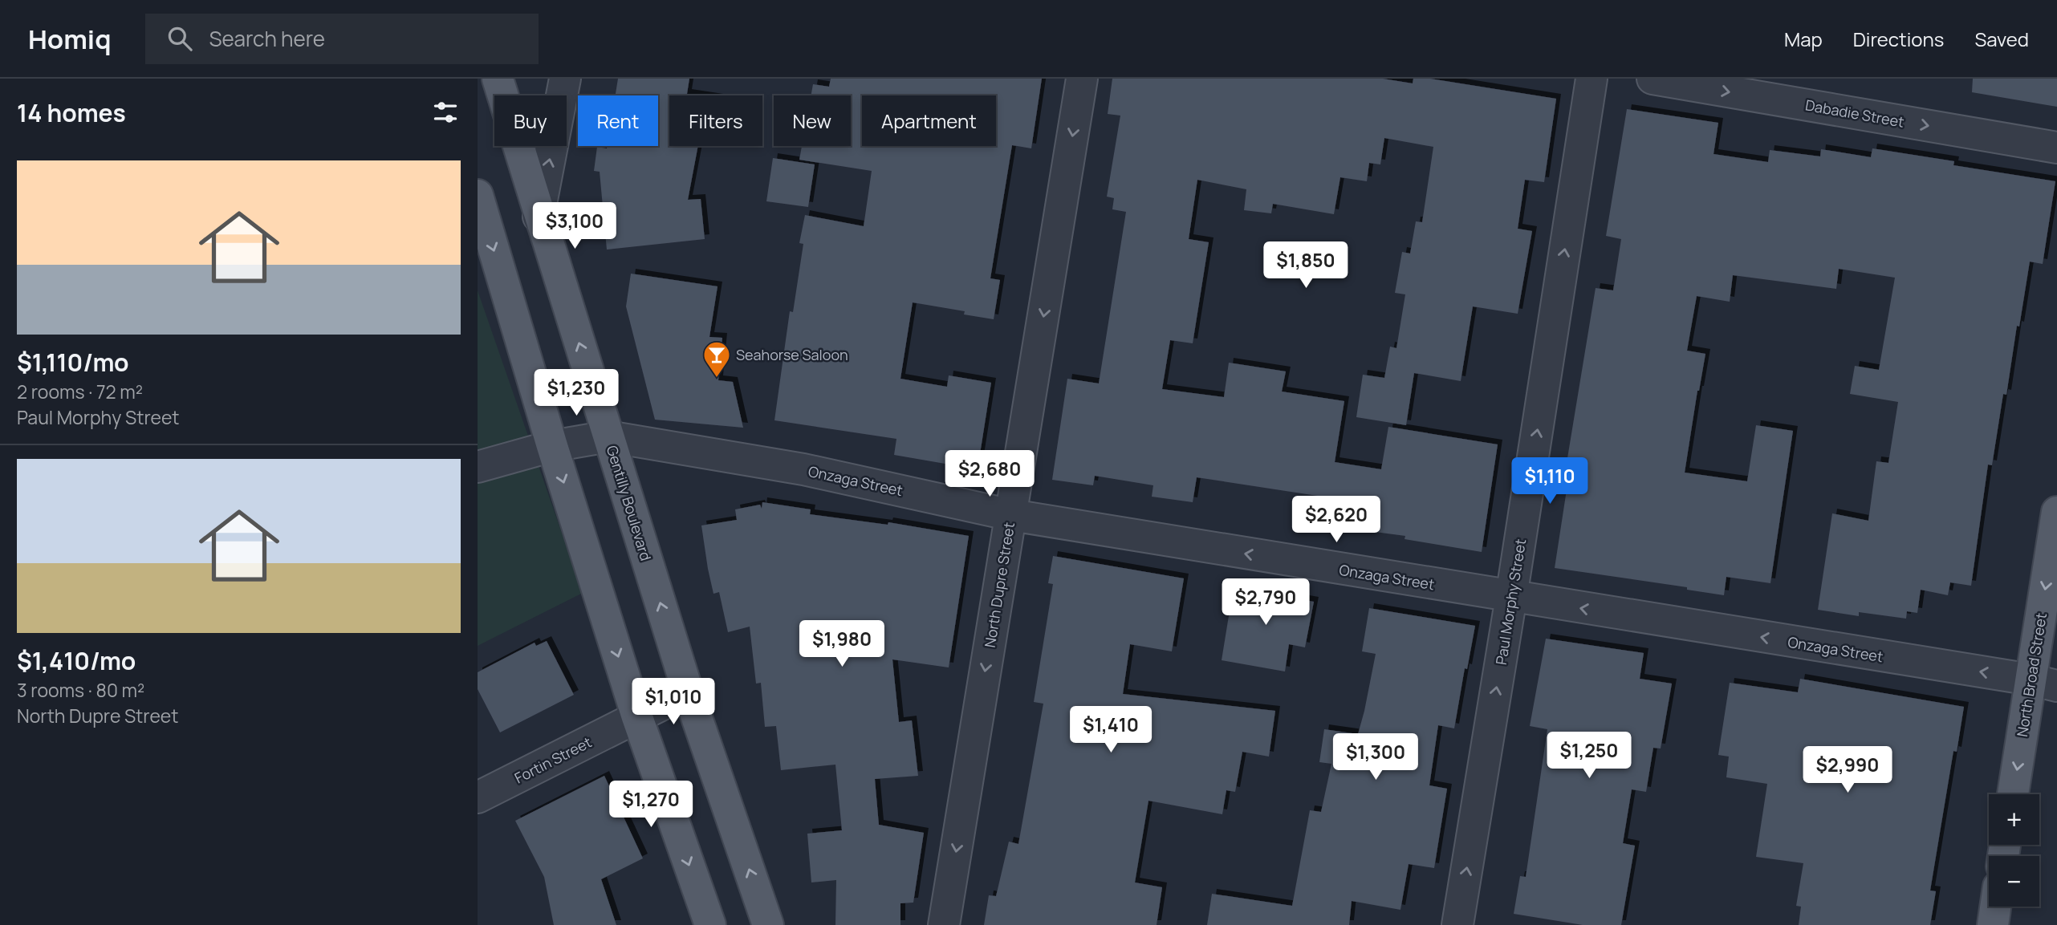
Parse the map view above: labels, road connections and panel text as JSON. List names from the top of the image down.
{
  "streets": {
    "main road": ["Gentilly Boulevard", "North Broad Street"],
    "street": [
      "Dabadie Street",
      "Onzaga Street",
      "North Dupre Street",
      "Paul Morphy Street",
      "Fortin Street"
    ]
  },
  "crossings": [
    ["Onzaga Street", "Gentilly Boulevard"],
    ["Onzaga Street", "North Dupre Street"],
    ["Onzaga Street", "Paul Morphy Street"],
    ["Onzaga Street", "North Broad Street"],
    ["Gentilly Boulevard", "Fortin Street"]
  ],
  "one_way": [
    "Dabadie Street",
    "Onzaga Street",
    "North Dupre Street",
    "Paul Morphy Street",
    "North Broad Street"
  ],
  "places": {
    "bar": ["Seahorse Saloon"]
  },
  "page": {
    "header": "Homiq",
    "search": "Search here",
    "nav": ["Map", "Directions", "Saved"],
    "heading": "14 homes",
    "chip": [
      "Buy",
      "Rent",
      "Filters",
      "New",
      "Apartment"
    ],
    "list": [
      {
        "name": "$1,110/mo",
        "note": "2 rooms · 72 m² · Paul Morphy Street"
      },
      {
        "name": "$1,410/mo",
        "note": "3 rooms · 80 m² · North Dupre Street"
      }
    ],
    "price": [
      "$3,100",
      "$1,850",
      "$1,230",
      "$2,680",
      "$1,110",
      "$2,620",
      "$2,790",
      "$1,980",
      "$1,010",
      "$1,410",
      "$1,250",
      "$1,300",
      "$2,990",
      "$1,270"
    ],
    "map_buttons": ["+", "−"]
  }
}
